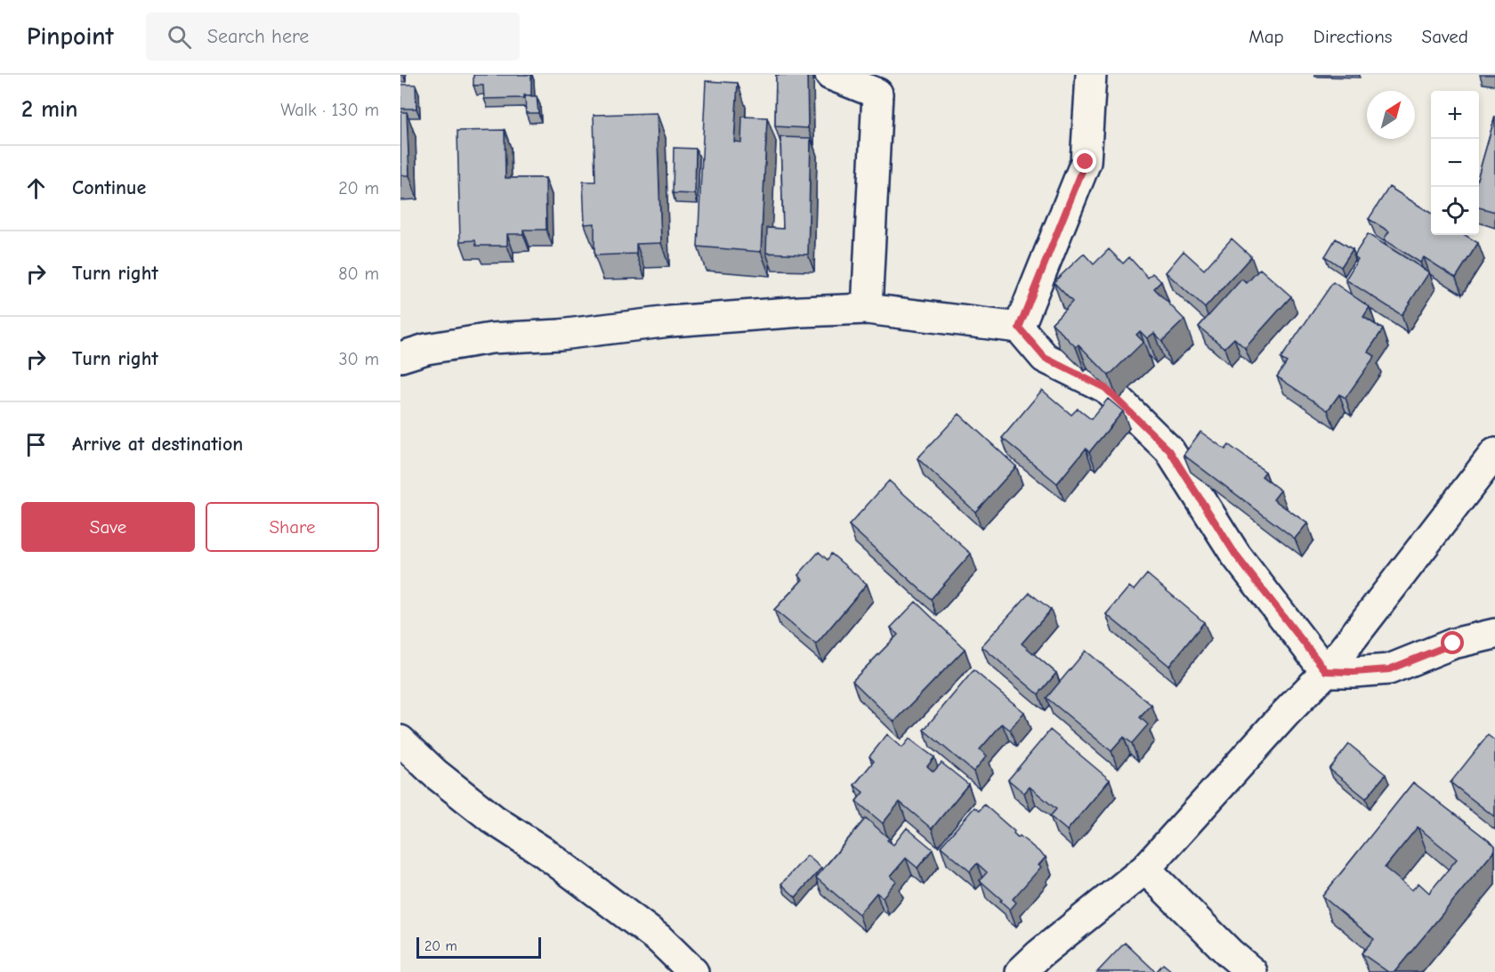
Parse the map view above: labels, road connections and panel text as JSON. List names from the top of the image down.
{
  "scale_bar": "20 m",
  "north": "top right",
  "page": {
    "header": "Pinpoint",
    "search": "Search here",
    "nav": ["Map", "Directions", "Saved"],
    "heading": ["2 min", "Walk · 130 m"],
    "map_buttons": ["+", "−"],
    "list": [
      ["Continue", "20 m"],
      ["Turn right", "80 m"],
      ["Turn right", "30 m"],
      "Arrive at destination"
    ],
    "buttons": ["Save", "Share"],
    "scale": "20 m"
  }
}
